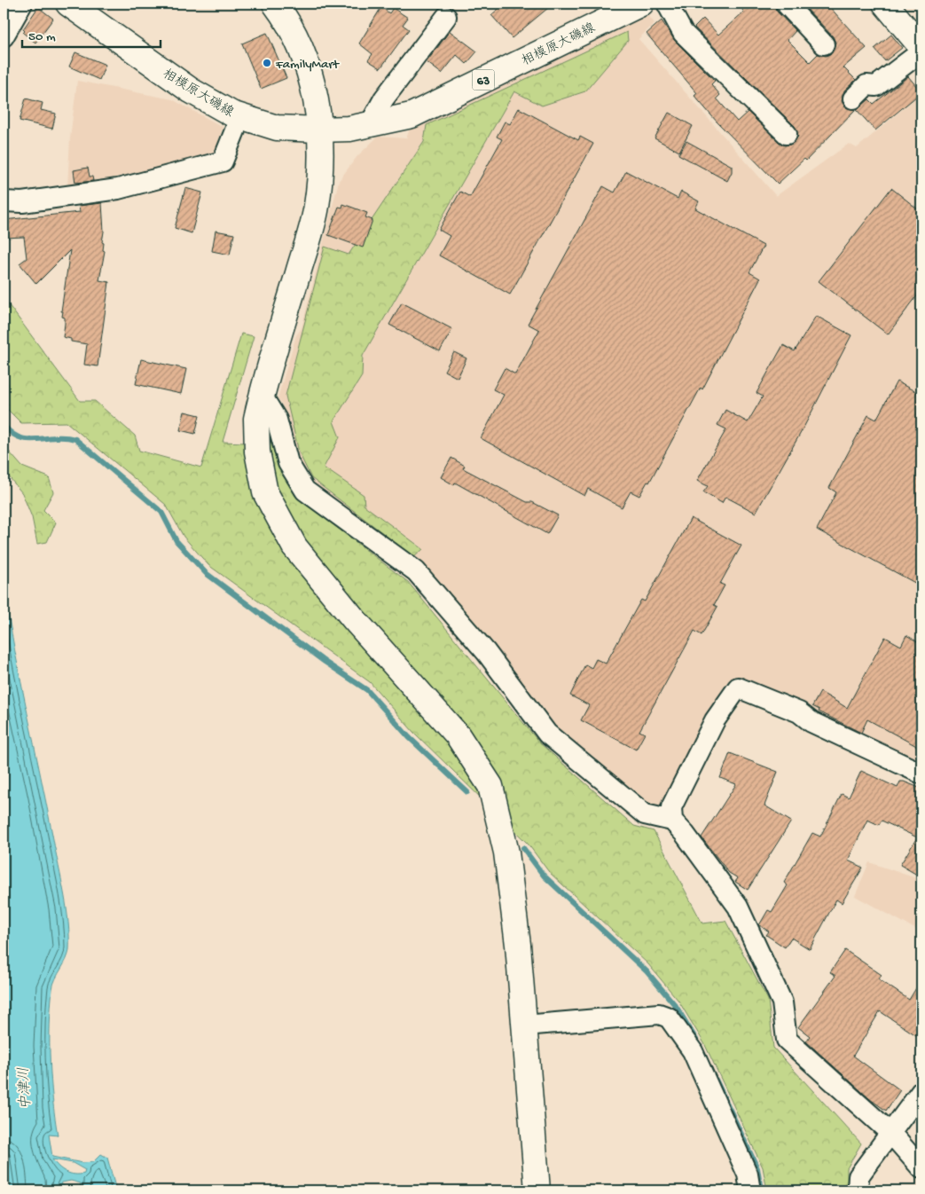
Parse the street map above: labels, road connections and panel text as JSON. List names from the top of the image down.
{
  "streets": {
    "street": ["相模原大磯線", "63"]
  },
  "water": ["中津川"],
  "places": ["FamilyMart"],
  "scale_bar": "50 m"
}
